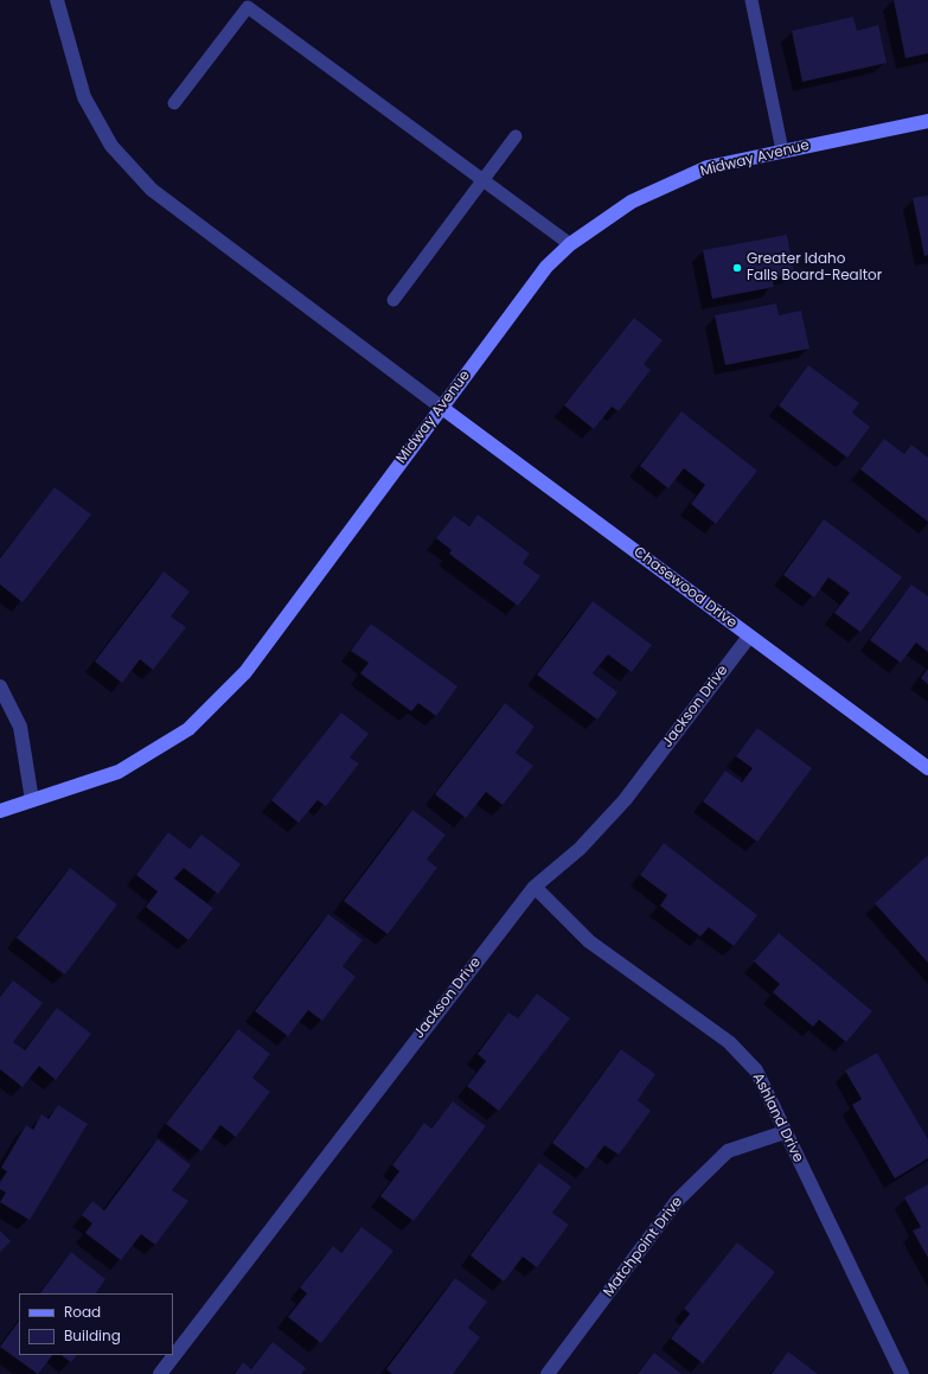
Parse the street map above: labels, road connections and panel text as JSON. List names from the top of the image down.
{
  "streets": {
    "street": [
      "Midway Avenue",
      "Chasewood Drive",
      "Jackson Drive",
      "Ashland Drive",
      "Matchpoint Drive"
    ]
  },
  "crossings": [
    ["Midway Avenue", "Chasewood Drive"],
    ["Chasewood Drive", "Jackson Drive"],
    ["Jackson Drive", "Ashland Drive"],
    ["Ashland Drive", "Matchpoint Drive"]
  ],
  "places": ["Greater Idaho Falls Board-Realtor"],
  "legend": ["Road", "Building"]
}
